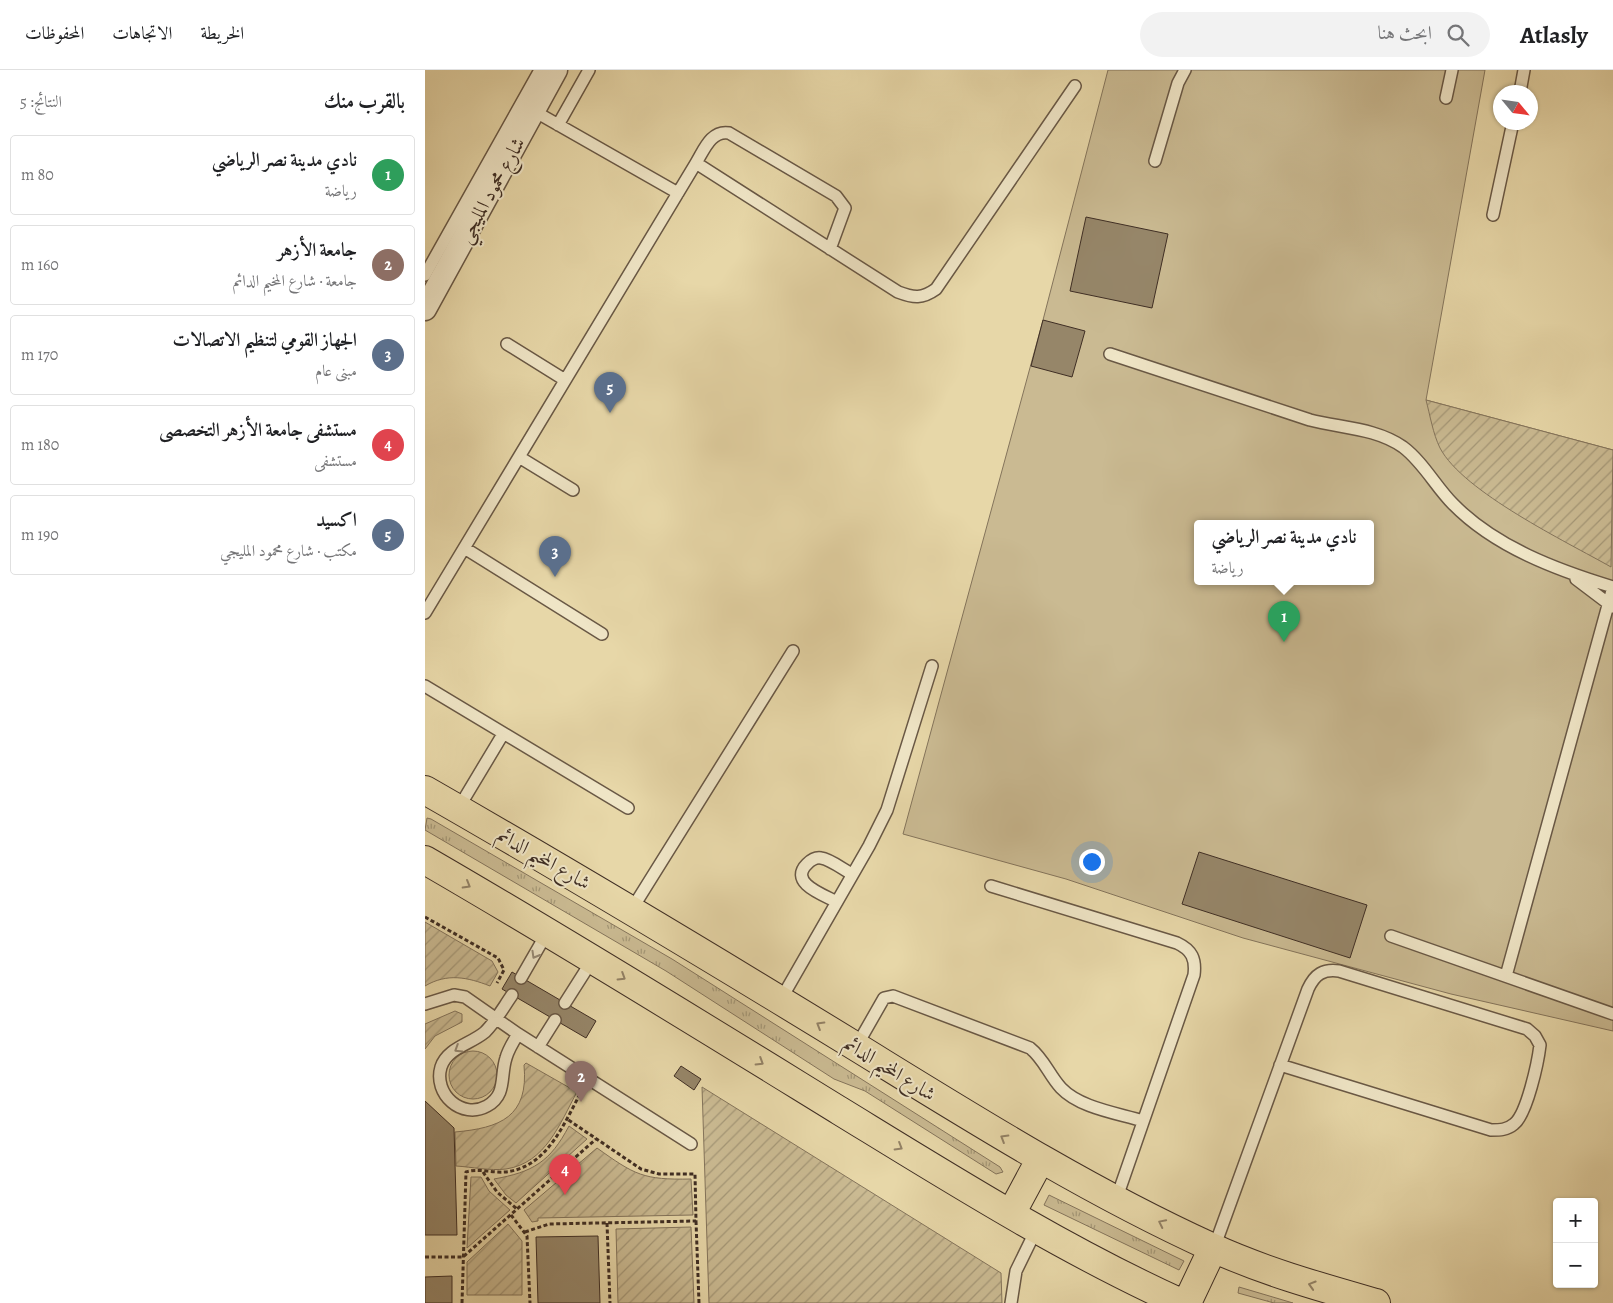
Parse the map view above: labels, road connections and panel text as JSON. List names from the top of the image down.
{
  "streets": {
    "main road": ["شارع المخيم الدائم"],
    "street": ["شارع محمود المليجي"]
  },
  "north": "bottom right",
  "page": {
    "header": "Atlasly",
    "search": "ابحث هنا",
    "nav": ["الخريطة", "الاتجاهات", "المحفوظات"],
    "heading": ["بالقرب منك", "النتائج: 5"],
    "list": [
      {
        "mark": "1",
        "name": "نادي مدينة نصر الرياضي",
        "note": "رياضة",
        "value": "80 m"
      },
      {
        "mark": "2",
        "name": "جامعة الأزهر",
        "note": "جامعة · شارع المخيم الدائم",
        "value": "160 m"
      },
      {
        "mark": "3",
        "name": "الجهاز القومي لتنظيم الاتصالات",
        "note": "مبنى عام",
        "value": "170 m"
      },
      {
        "mark": "4",
        "name": "مستشفى جامعة الأزهر التخصصى",
        "note": "مستشفى",
        "value": "180 m"
      },
      {
        "mark": "5",
        "name": "اكسيد",
        "note": "مكتب · شارع محمود المليجي",
        "value": "190 m"
      }
    ],
    "pins": [
      "5",
      "3",
      "1",
      "2",
      "4"
    ],
    "popup": ["نادي مدينة نصر الرياضي", "رياضة"],
    "map_buttons": ["+", "−"]
  }
}
